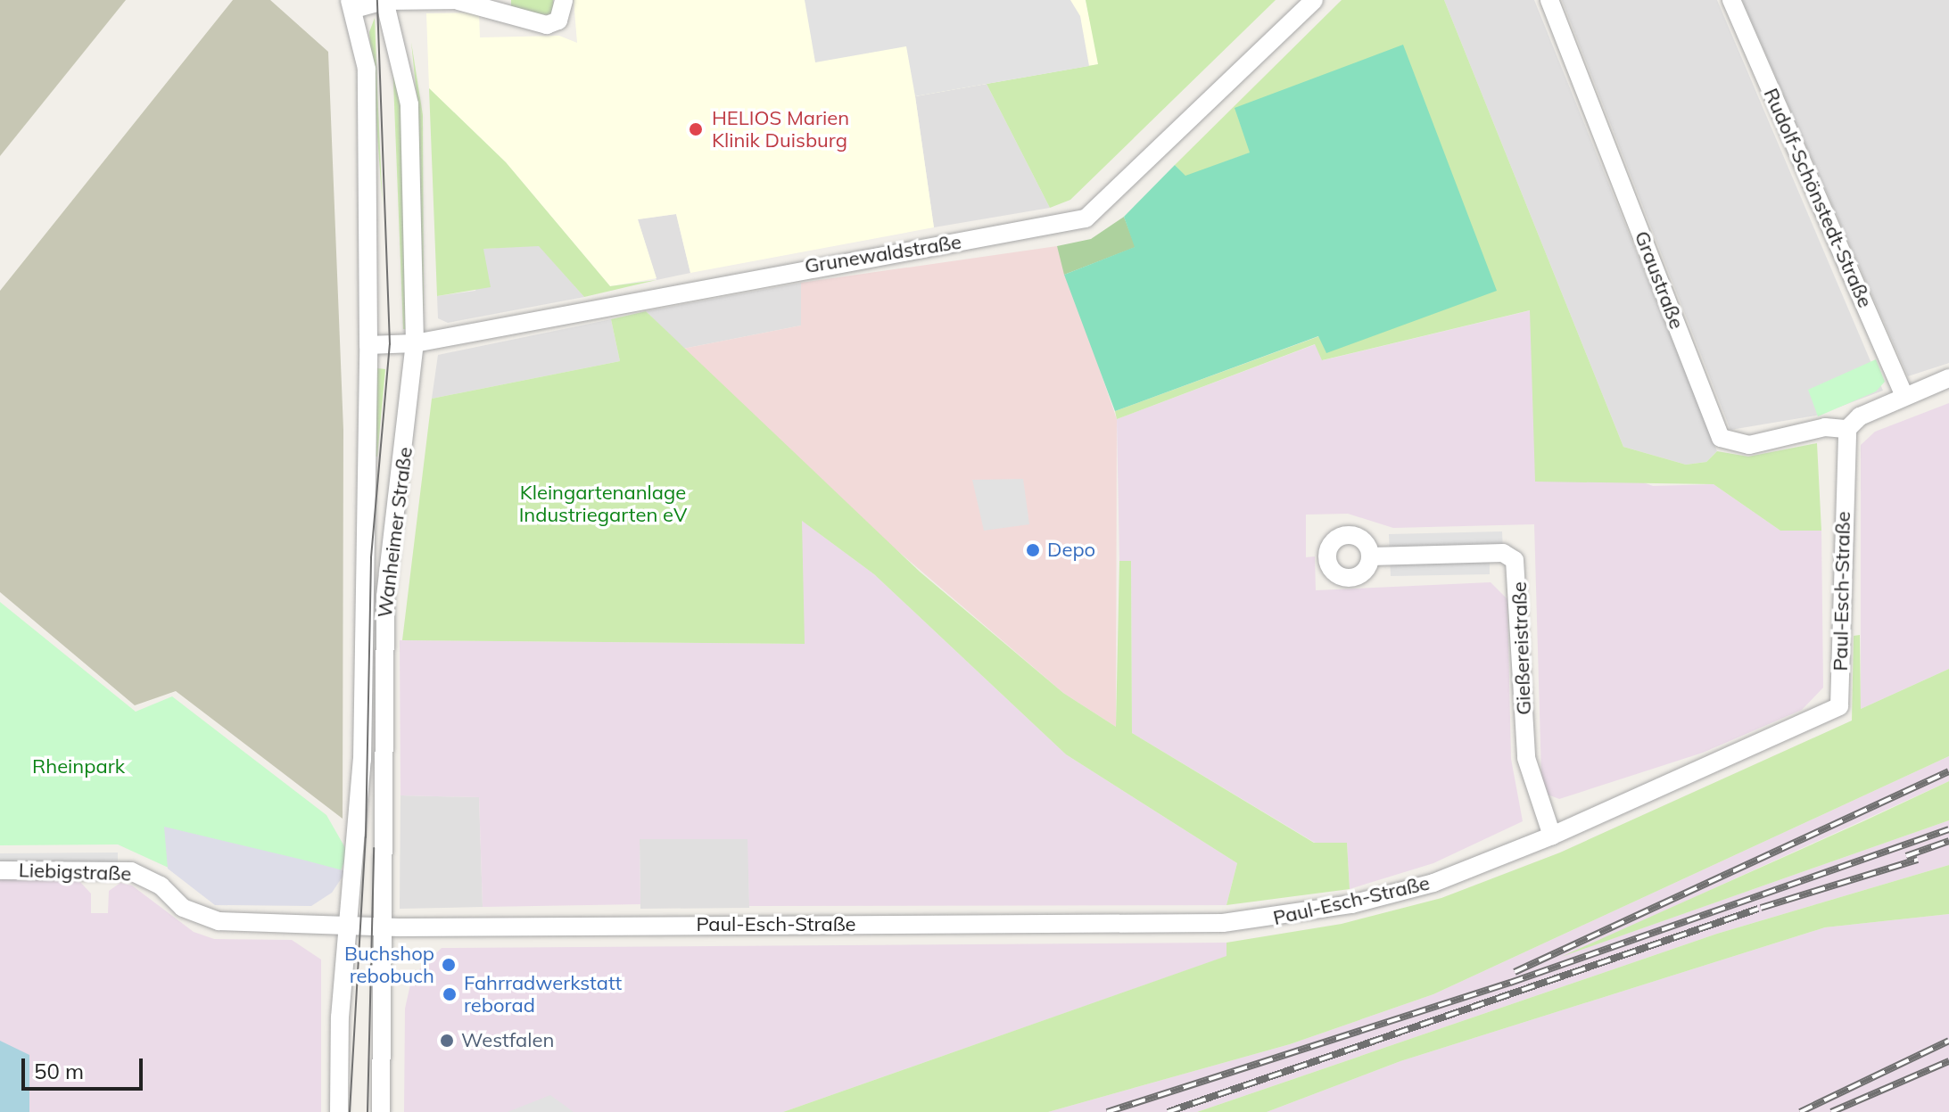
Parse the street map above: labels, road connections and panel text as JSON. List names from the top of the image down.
{
  "streets": {
    "street": [
      "Rudolf-Schönstedt-Straße",
      "Grunewaldstraße",
      "Graustraße",
      "Wanheimer Straße",
      "Paul-Esch-Straße",
      "Gießereistraße",
      "Liebigstraße"
    ]
  },
  "crossings": [
    ["Grunewaldstraße", "Wanheimer Straße"],
    ["Graustraße", "Paul-Esch-Straße"],
    ["Wanheimer Straße", "Paul-Esch-Straße"],
    ["Wanheimer Straße", "Liebigstraße"],
    ["Paul-Esch-Straße", "Gießereistraße"],
    ["Paul-Esch-Straße", "Liebigstraße"]
  ],
  "parks": ["Kleingartenanlage Industriegarten eV", "Rheinpark"],
  "places": [
    "HELIOS Marien Klinik Duisburg",
    "Depo",
    "Buchshop rebobuch",
    "Fahrradwerkstatt reborad",
    "Westfalen"
  ],
  "scale_bar": "50 m"
}
